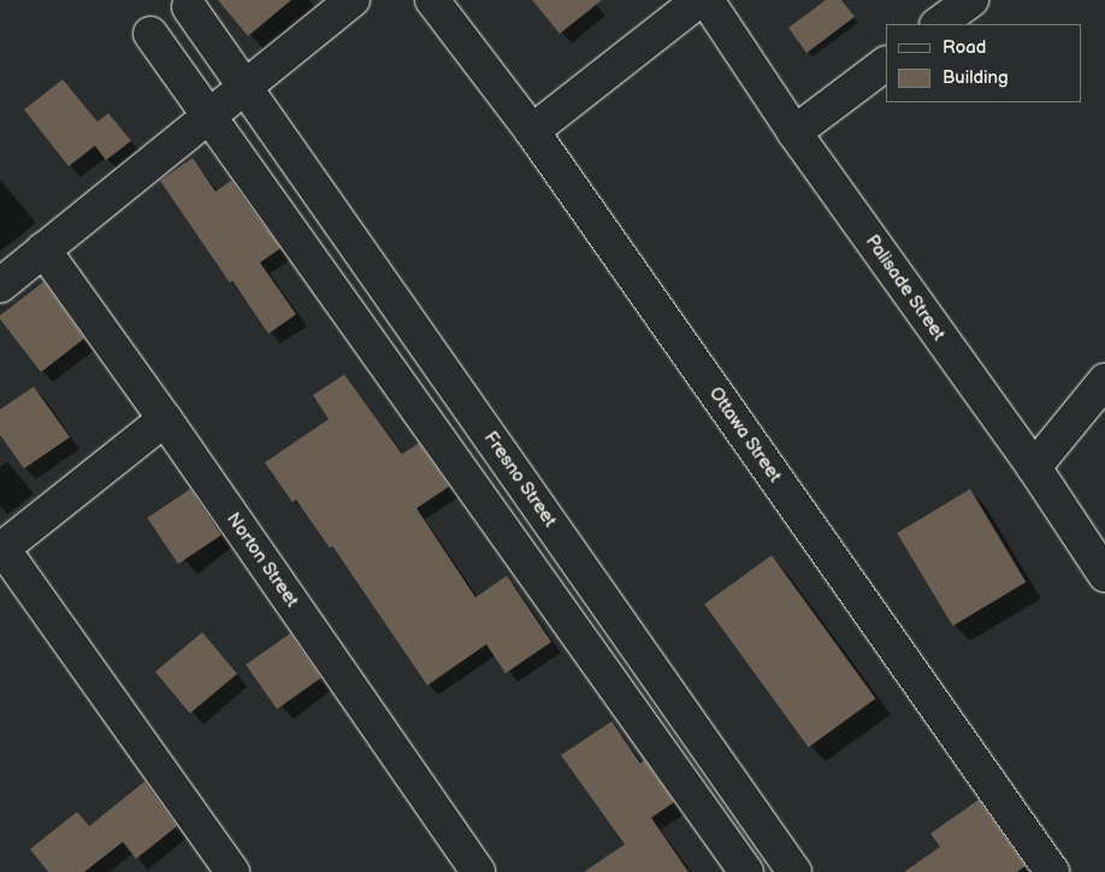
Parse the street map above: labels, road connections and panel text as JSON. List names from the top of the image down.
{
  "streets": {
    "street": [
      "Palisade Street",
      "Ottawa Street",
      "Fresno Street",
      "Norton Street"
    ]
  },
  "legend": ["Road", "Building"]
}
